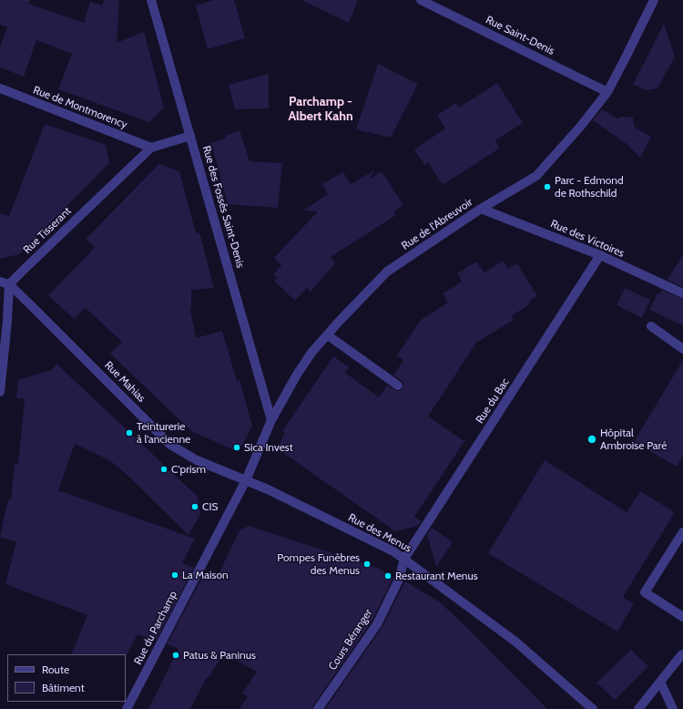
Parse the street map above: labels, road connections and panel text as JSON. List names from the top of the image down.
{
  "streets": {
    "street": [
      "Rue Saint-Denis",
      "Rue de Montmorency",
      "Rue des Fossés Saint-Denis",
      "Rue de l'Abreuvoir",
      "Rue Tisserant",
      "Rue des Victoires",
      "Rue Mahias",
      "Rue du Bac",
      "Rue des Menus",
      "Rue du Parchamp",
      "Cours Béranger"
    ]
  },
  "crossings": [
    ["Rue Saint-Denis", "Rue de l'Abreuvoir"],
    ["Rue de Montmorency", "Rue Tisserant"],
    ["Rue des Fossés Saint-Denis", "Rue de l'Abreuvoir"],
    ["Rue des Fossés Saint-Denis", "Rue Tisserant"],
    ["Rue de l'Abreuvoir", "Rue des Victoires"],
    ["Rue de l'Abreuvoir", "Rue Mahias"],
    ["Rue de l'Abreuvoir", "Rue des Menus"],
    ["Rue de l'Abreuvoir", "Rue du Parchamp"],
    ["Rue Tisserant", "Rue Mahias"],
    ["Rue des Victoires", "Rue du Bac"],
    ["Rue Mahias", "Rue des Menus"],
    ["Rue Mahias", "Rue du Parchamp"],
    ["Rue du Bac", "Rue des Menus"],
    ["Rue du Bac", "Cours Béranger"],
    ["Rue des Menus", "Rue du Parchamp"],
    ["Rue des Menus", "Cours Béranger"]
  ],
  "districts": ["Parchamp - Albert Kahn"],
  "places": [
    "Parc - Edmond de Rothschild",
    "Teinturerie à l'ancienne",
    "Hôpital Ambroise Paré",
    "Sica Invest",
    "C'prism",
    "CIS",
    "Pompes Funèbres des Menus",
    "La Maison",
    "Restaurant Menus",
    "Patus & Paninus"
  ],
  "legend": ["Route", "Bâtiment"]
}
